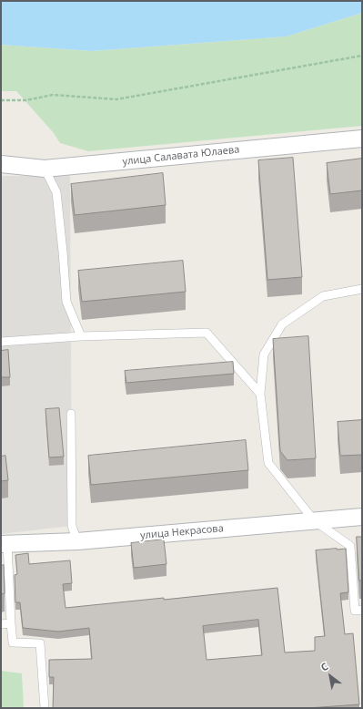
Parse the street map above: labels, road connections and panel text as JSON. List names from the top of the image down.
{
  "streets": {
    "street": ["улица Салавата Юлаева", "улица Некрасова"]
  },
  "north": "top left"
}
